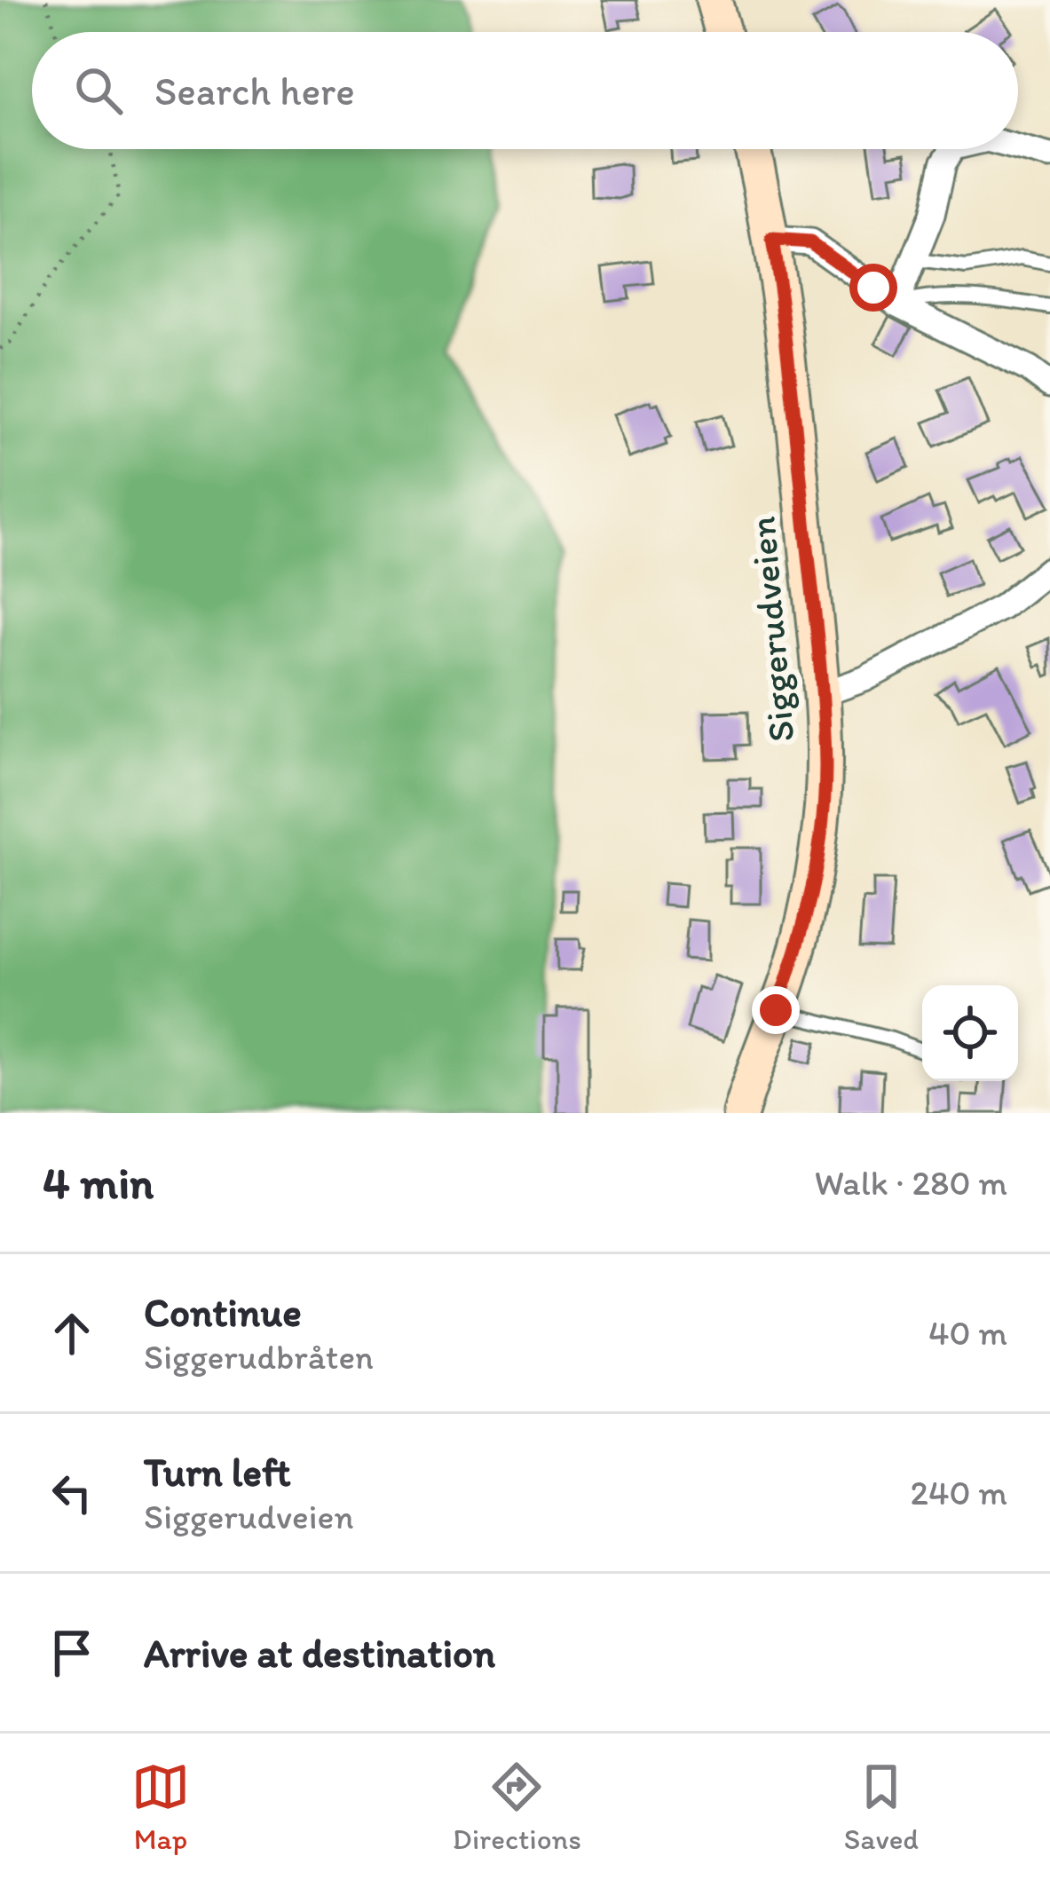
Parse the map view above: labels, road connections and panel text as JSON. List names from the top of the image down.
{
  "streets": {
    "main road": ["Siggerudveien"]
  },
  "page": {
    "search": "Search here",
    "heading": ["4 min", "Walk · 280 m"],
    "list": [
      ["Continue", "Siggerudbråten", "40 m"],
      ["Turn left", "Siggerudveien", "240 m"],
      "Arrive at destination"
    ],
    "nav": ["Map", "Directions", "Saved"]
  }
}
